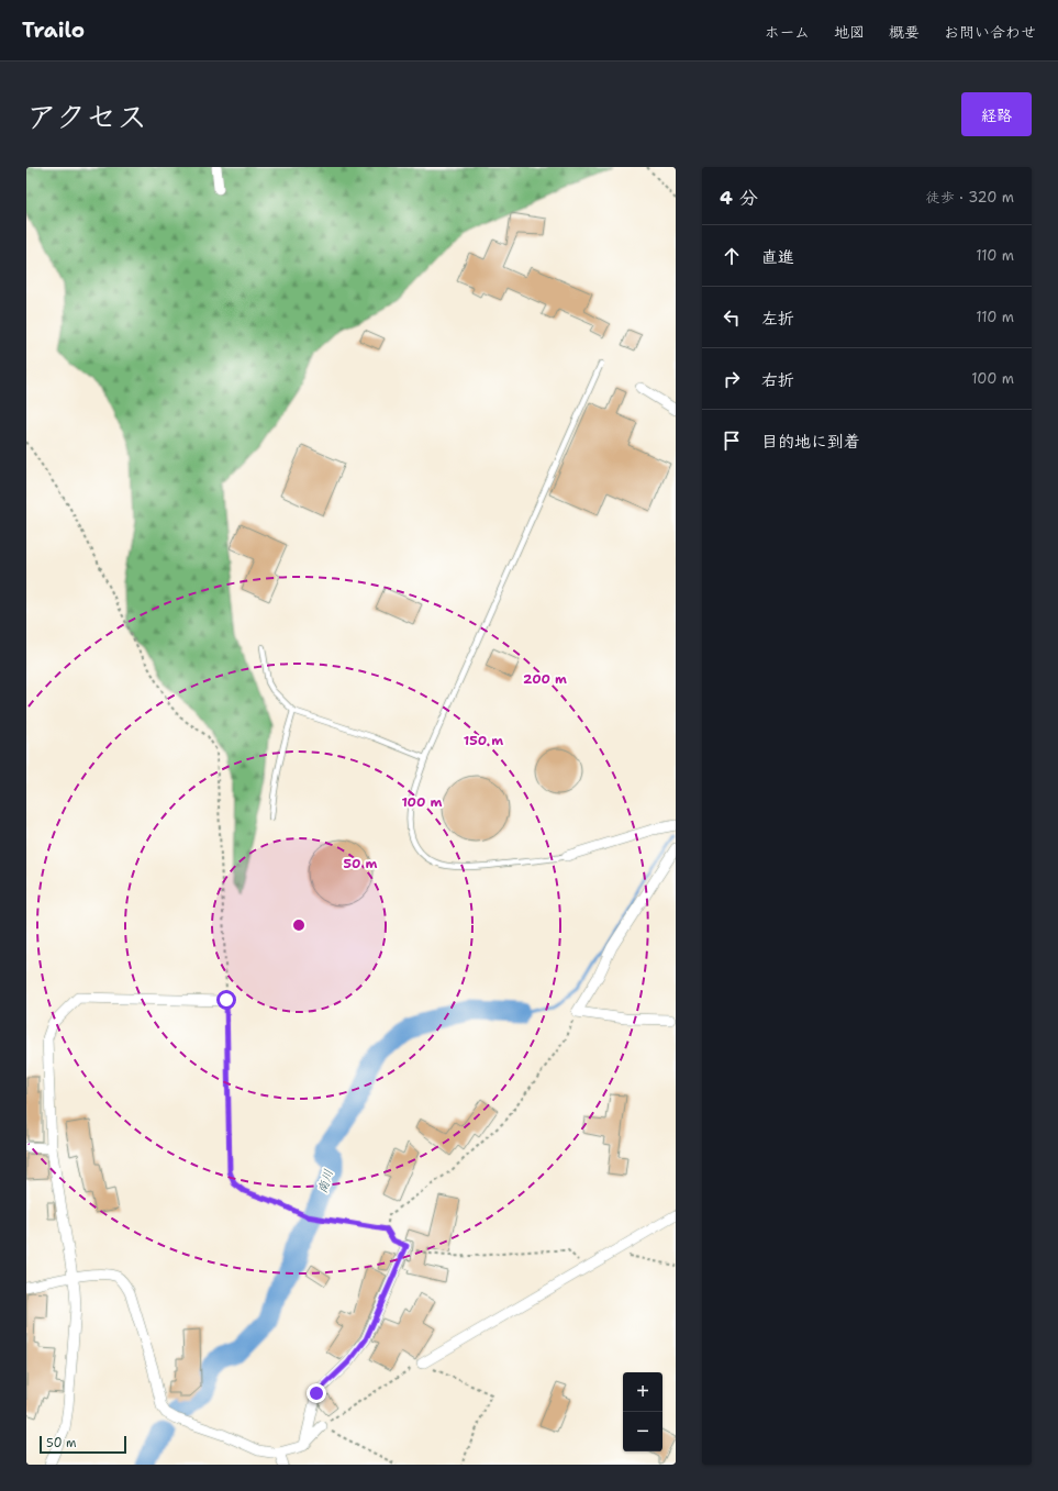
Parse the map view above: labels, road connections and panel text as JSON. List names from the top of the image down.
{
  "water": ["南川"],
  "scale_bar": "50 m",
  "page": {
    "header": "Trailo",
    "nav": [
      "ホーム",
      "地図",
      "概要",
      "お問い合わせ"
    ],
    "title": "アクセス",
    "buttons": "経路",
    "heading": ["4 分", "徒歩 · 320 m"],
    "list": [
      ["直進", "110 m"],
      ["左折", "110 m"],
      ["右折", "100 m"],
      "目的地に到着"
    ],
    "map_buttons": ["+", "−"],
    "scale": "50 m"
  },
  "rings": [
    "200 m",
    "150 m",
    "100 m",
    "50 m"
  ]
}
